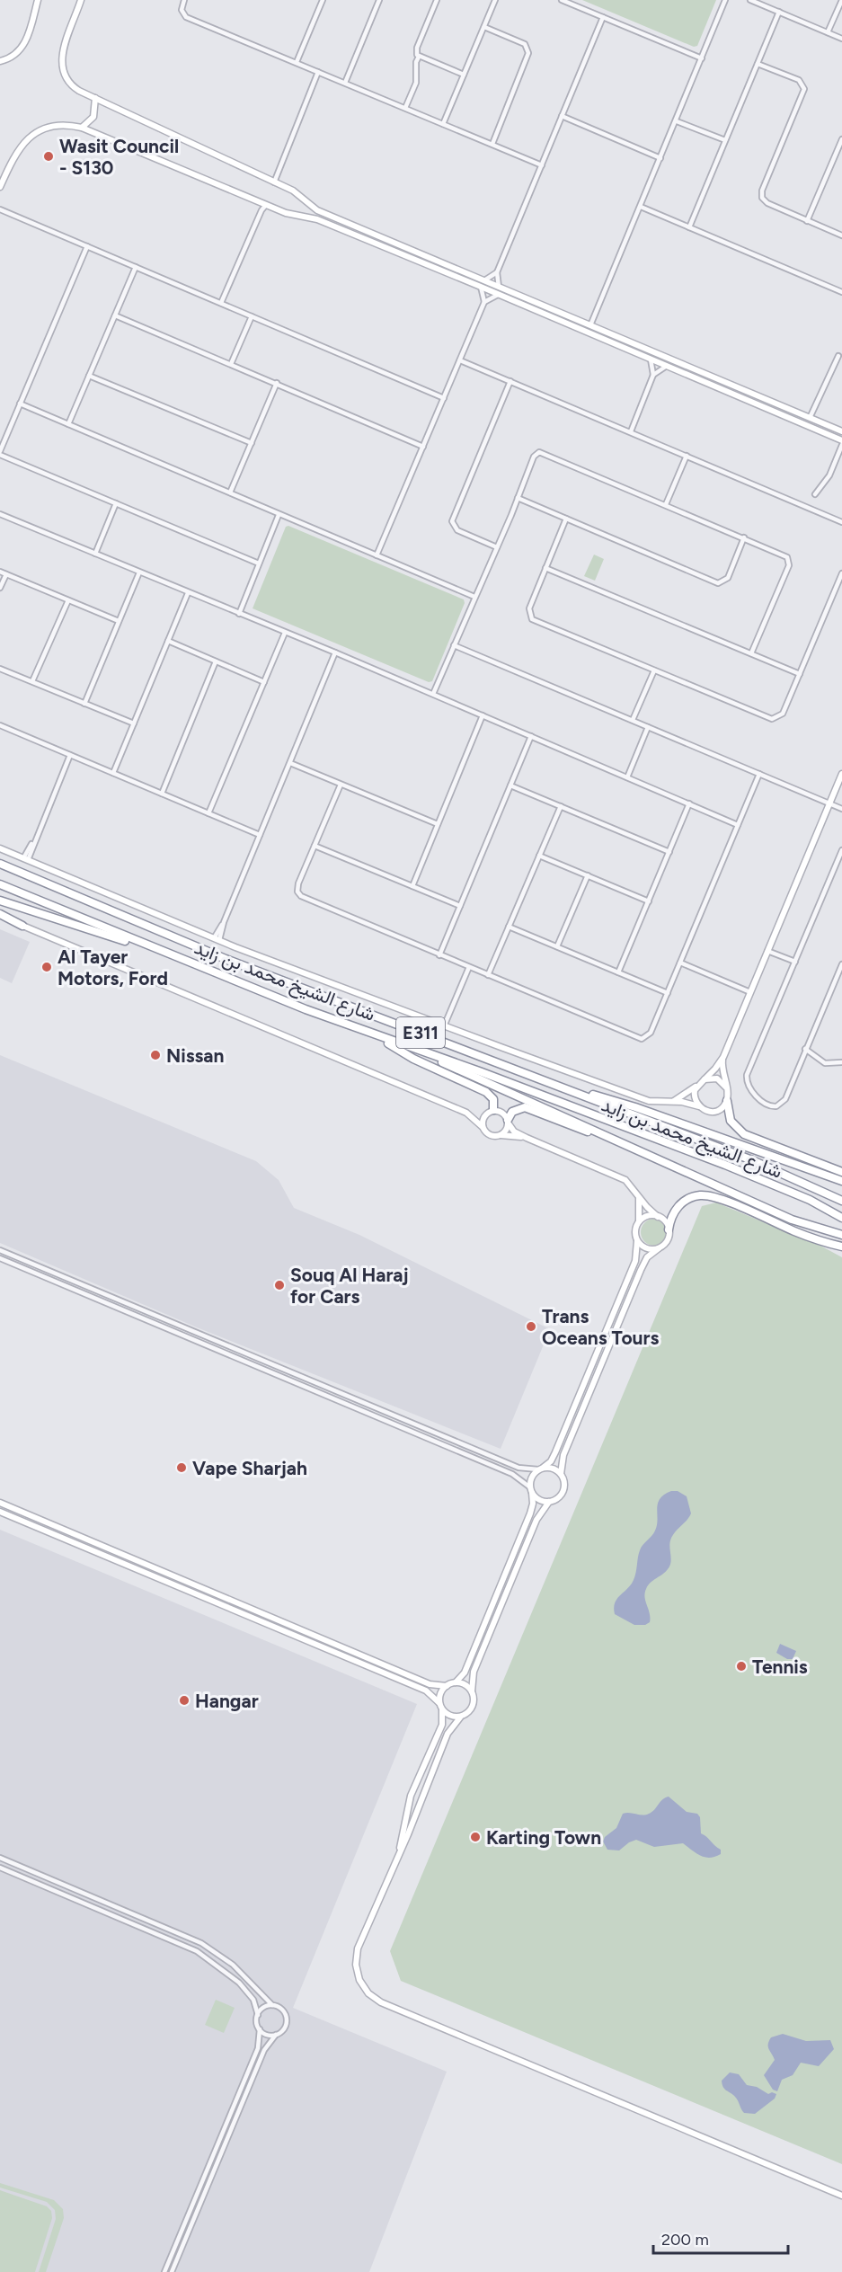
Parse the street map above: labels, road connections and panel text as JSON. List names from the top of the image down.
{
  "streets": {
    "highway": ["شارع الشيخ محمد بن زايد", "E311"]
  },
  "places": [
    "Wasit Council - S130",
    "Al Tayer Motors, Ford",
    "Nissan",
    "Souq Al Haraj for Cars",
    "Trans Oceans Tours",
    "Vape Sharjah",
    "Tennis",
    "Hangar",
    "Karting Town"
  ],
  "scale_bar": "200 m"
}
